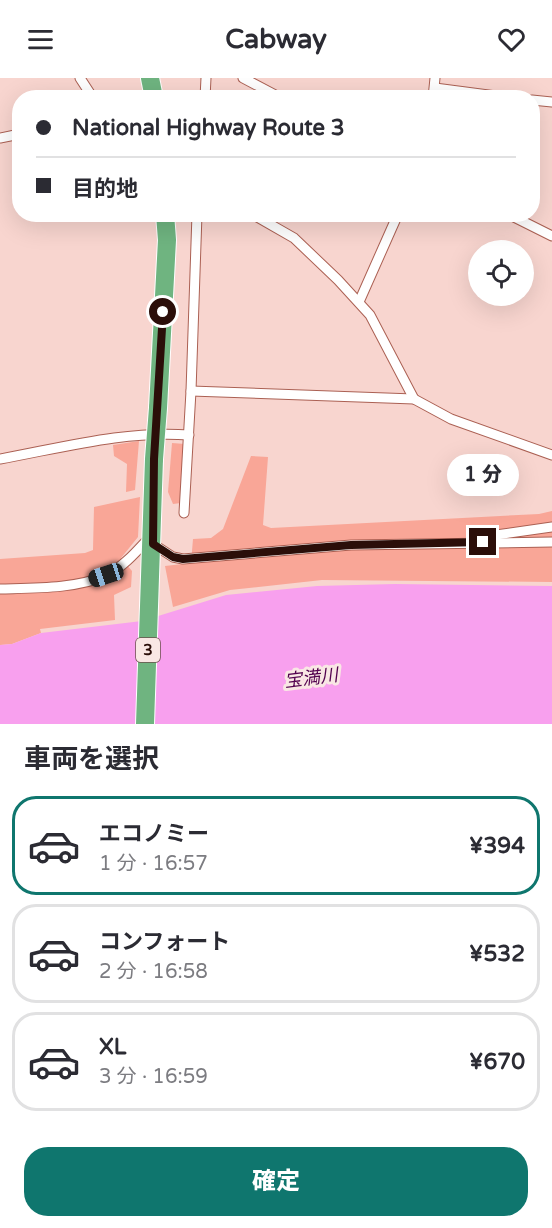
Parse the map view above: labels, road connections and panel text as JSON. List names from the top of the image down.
{
  "streets": {
    "highway": ["3"]
  },
  "water": ["宝満川"],
  "page": {
    "header": "Cabway",
    "banner": ["National Highway Route 3", "目的地"],
    "bubble": "1 分",
    "heading": "車両を選択",
    "list": [
      {
        "name": "エコノミー",
        "note": "1 分 · 16:57",
        "value": "¥394"
      },
      {
        "name": "コンフォート",
        "note": "2 分 · 16:58",
        "value": "¥532"
      },
      {
        "name": "XL",
        "note": "3 分 · 16:59",
        "value": "¥670"
      }
    ],
    "buttons": "確定"
  }
}
